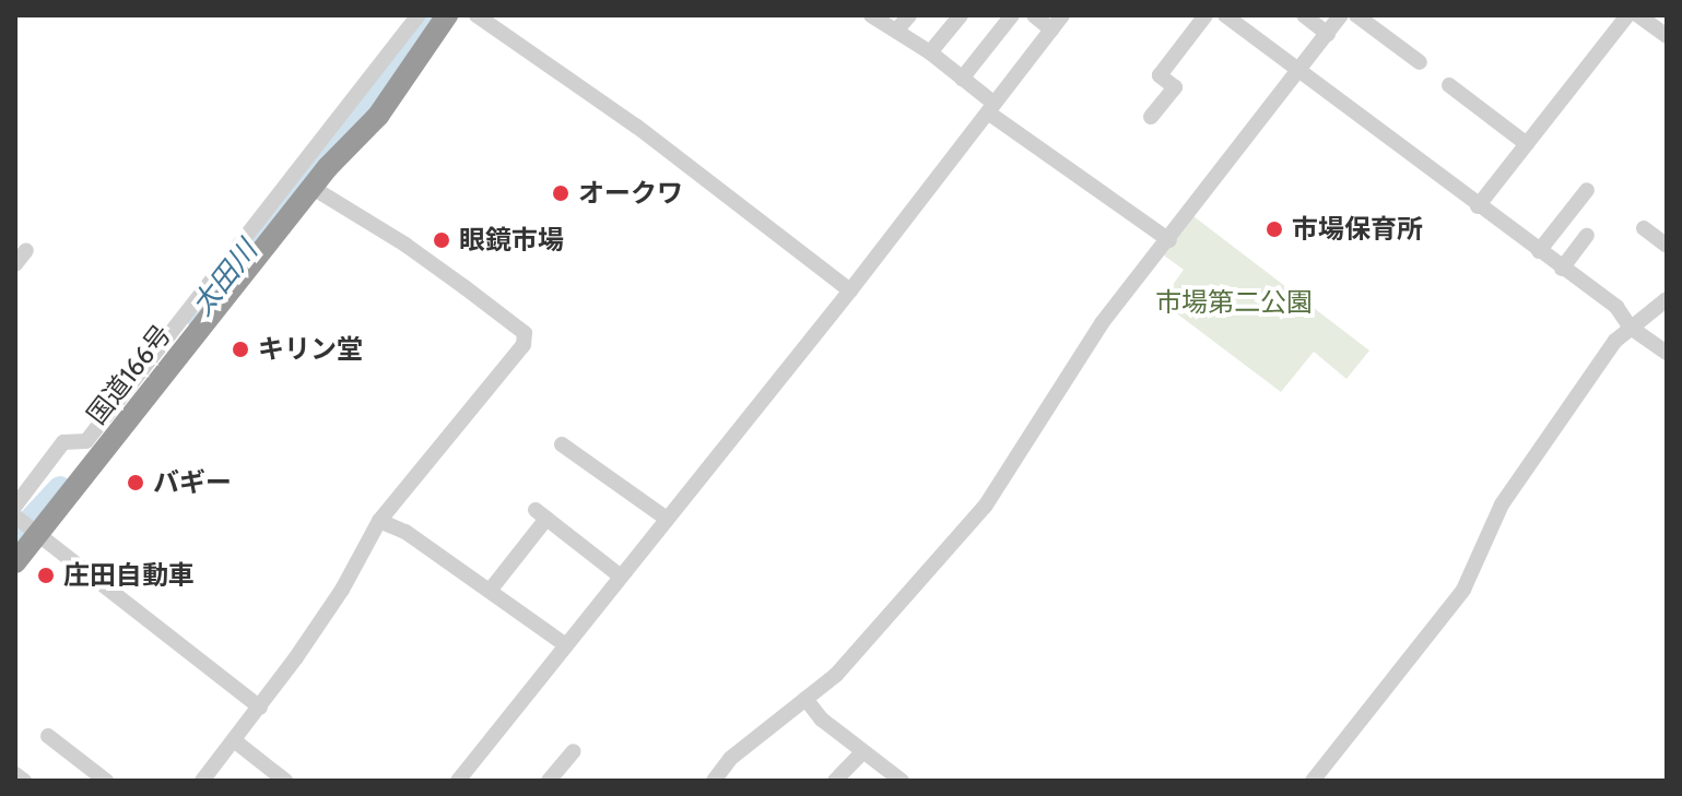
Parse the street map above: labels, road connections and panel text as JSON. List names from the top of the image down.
{
  "streets": {
    "highway": ["国道166号"]
  },
  "water": ["太田川"],
  "parks": ["市場第二公園"],
  "places": [
    "オークワ",
    "市場保育所",
    "眼鏡市場",
    "キリン堂",
    "バギー",
    "庄田自動車"
  ]
}
